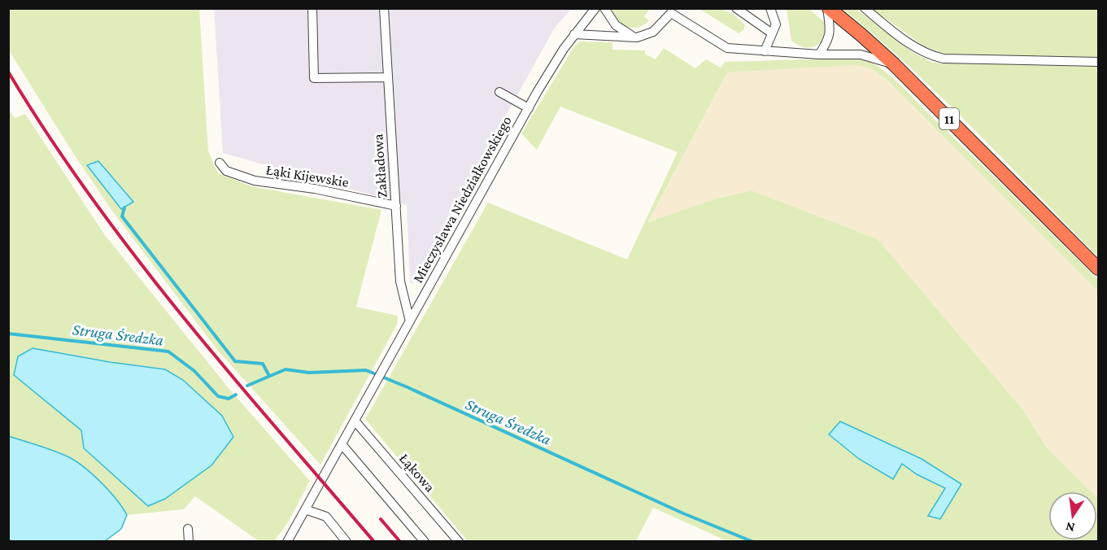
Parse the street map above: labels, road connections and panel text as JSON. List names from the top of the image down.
{
  "streets": {
    "highway": ["11"],
    "street": [
      "Zakładowa",
      "Łąki Kijewskie",
      "Mieczysława Niedziałkowskiego",
      "Łąkowa"
    ]
  },
  "crossings": [
    ["Zakładowa", "Łąki Kijewskie"],
    ["Zakładowa", "Mieczysława Niedziałkowskiego"],
    ["Mieczysława Niedziałkowskiego", "Łąkowa"]
  ],
  "water": ["Struga Średzka"],
  "north": "bottom"
}
